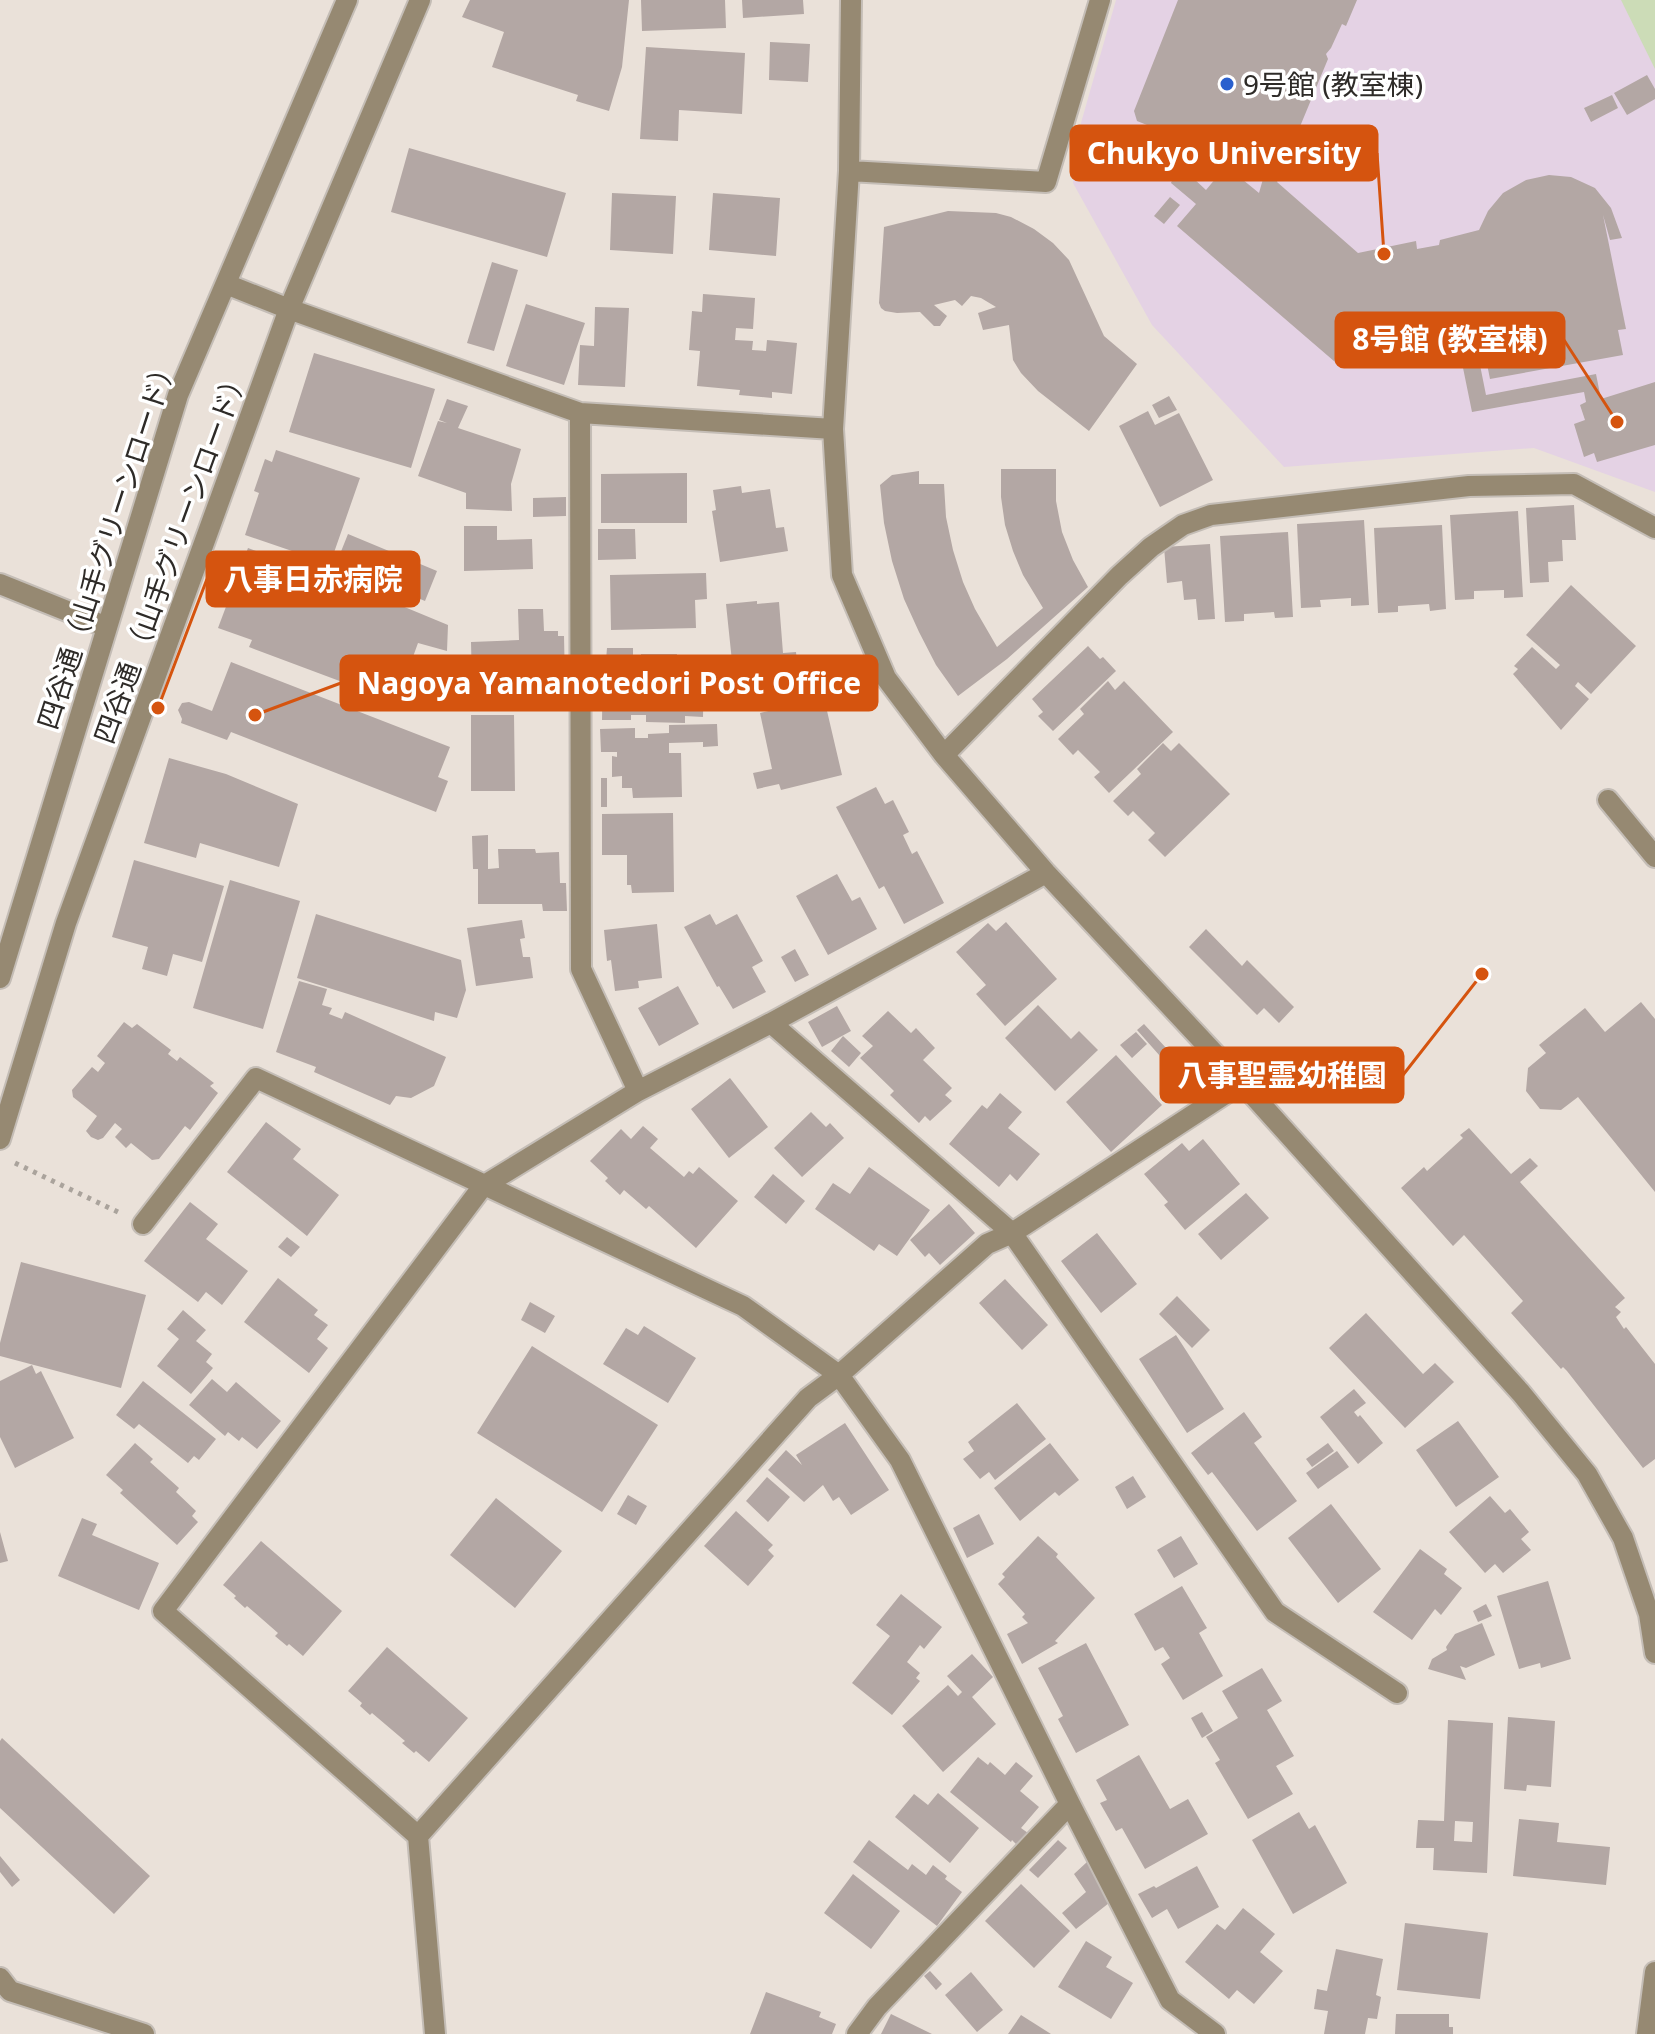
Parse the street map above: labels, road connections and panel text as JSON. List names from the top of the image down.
{
  "streets": {
    "street": ["四谷通（山手グリーンロード）", "四谷通 （山手グリーンロード）"]
  },
  "places": [
    "9号館 (教室棟)",
    "Chukyo University",
    "8号館 (教室棟)",
    "八事日赤病院",
    "Nagoya Yamanotedori Post Office",
    "八事聖霊幼稚園"
  ]
}
